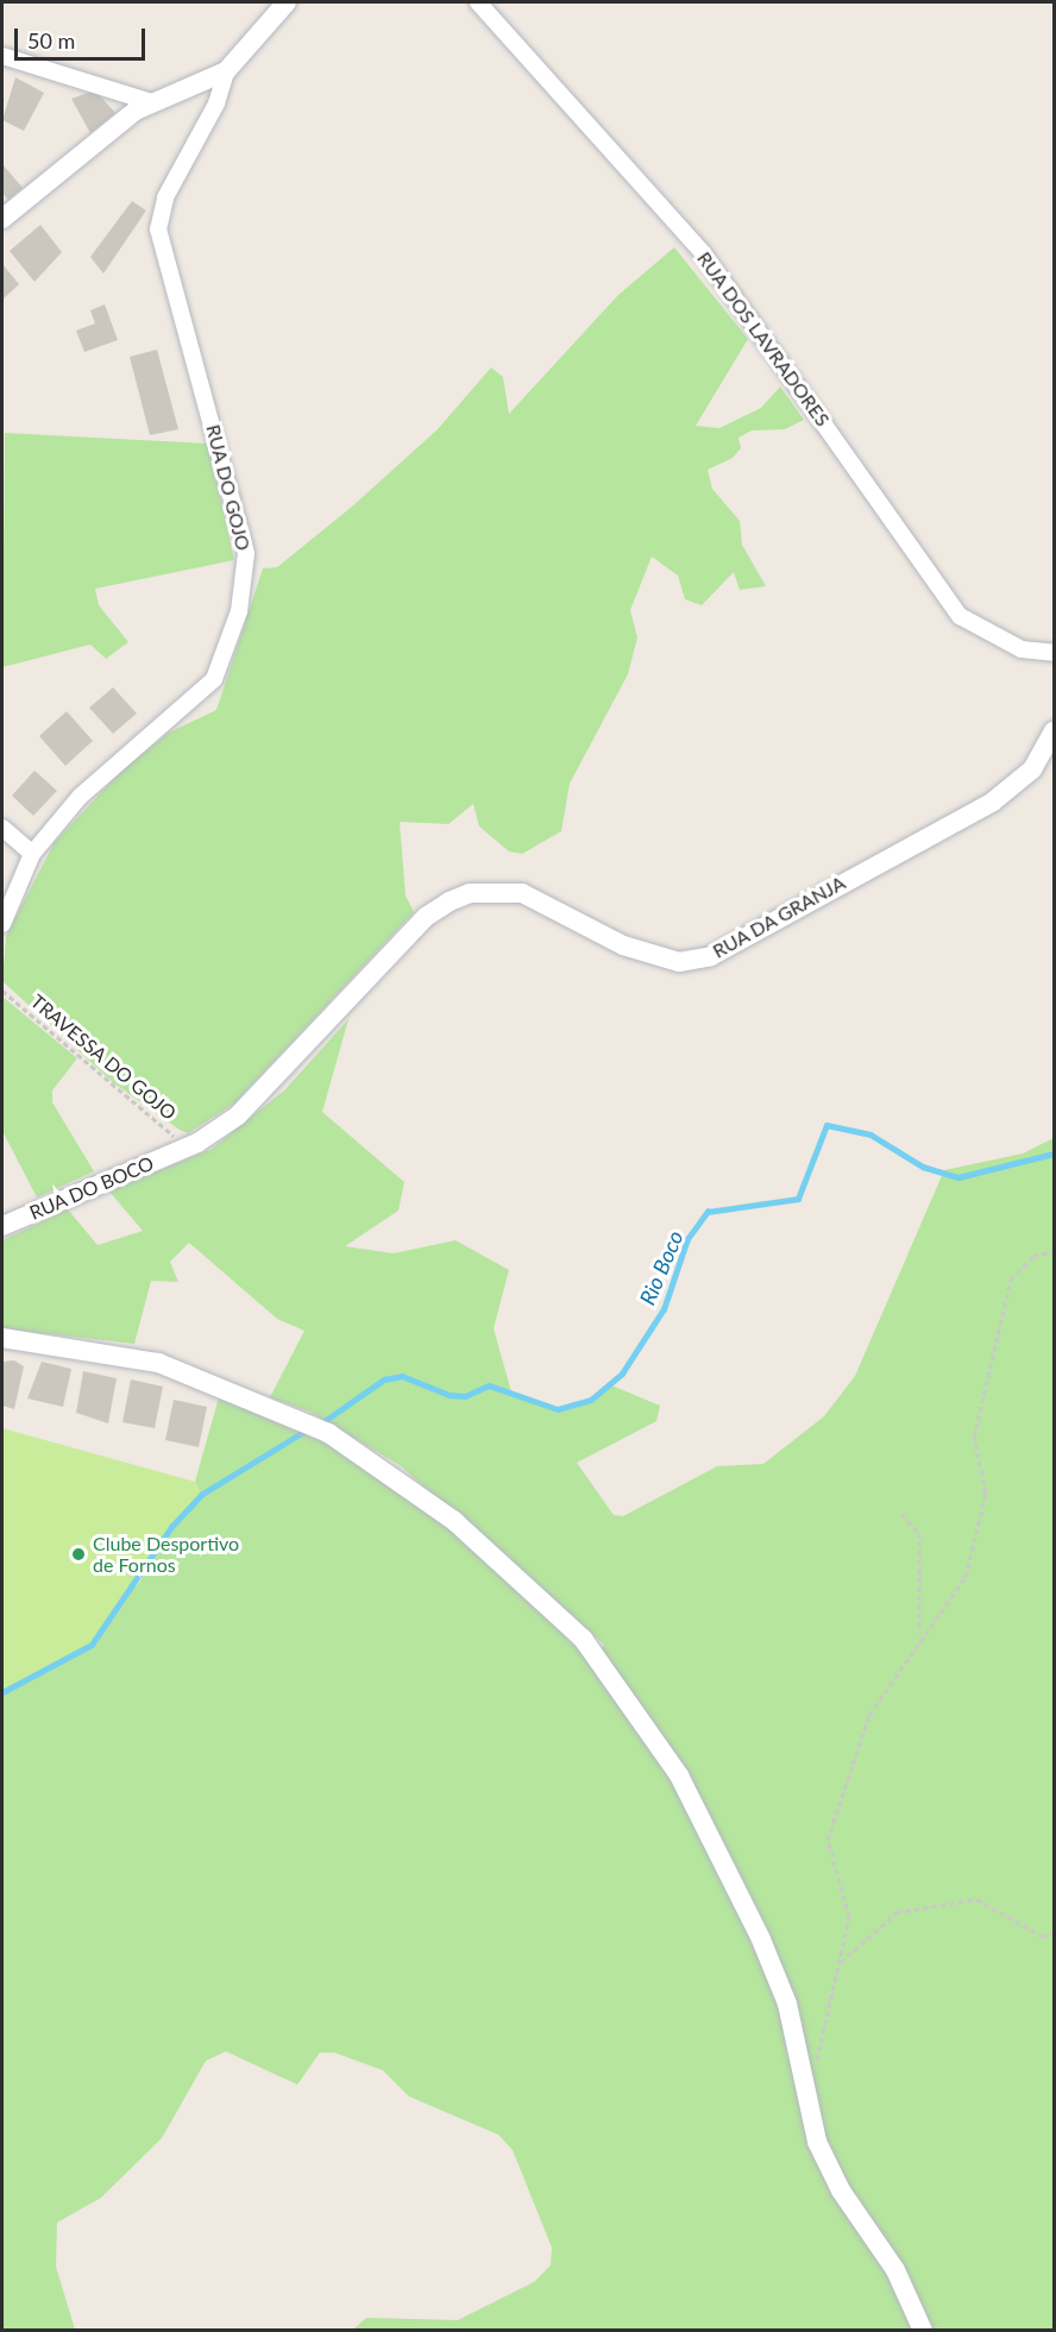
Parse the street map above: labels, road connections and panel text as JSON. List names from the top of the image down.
{
  "streets": {
    "street": [
      "RUA DOS LAVRADORES",
      "RUA DO GOJO",
      "RUA DA GRANJA",
      "RUA DO BOCO"
    ],
    "path": ["TRAVESSA DO GOJO"]
  },
  "crossings": [
    ["RUA DA GRANJA", "TRAVESSA DO GOJO"],
    ["RUA DA GRANJA", "RUA DO BOCO"],
    ["TRAVESSA DO GOJO", "RUA DO BOCO"]
  ],
  "water": ["Rio Boco"],
  "places": ["Clube Desportivo de Fornos"],
  "scale_bar": "50 m"
}
